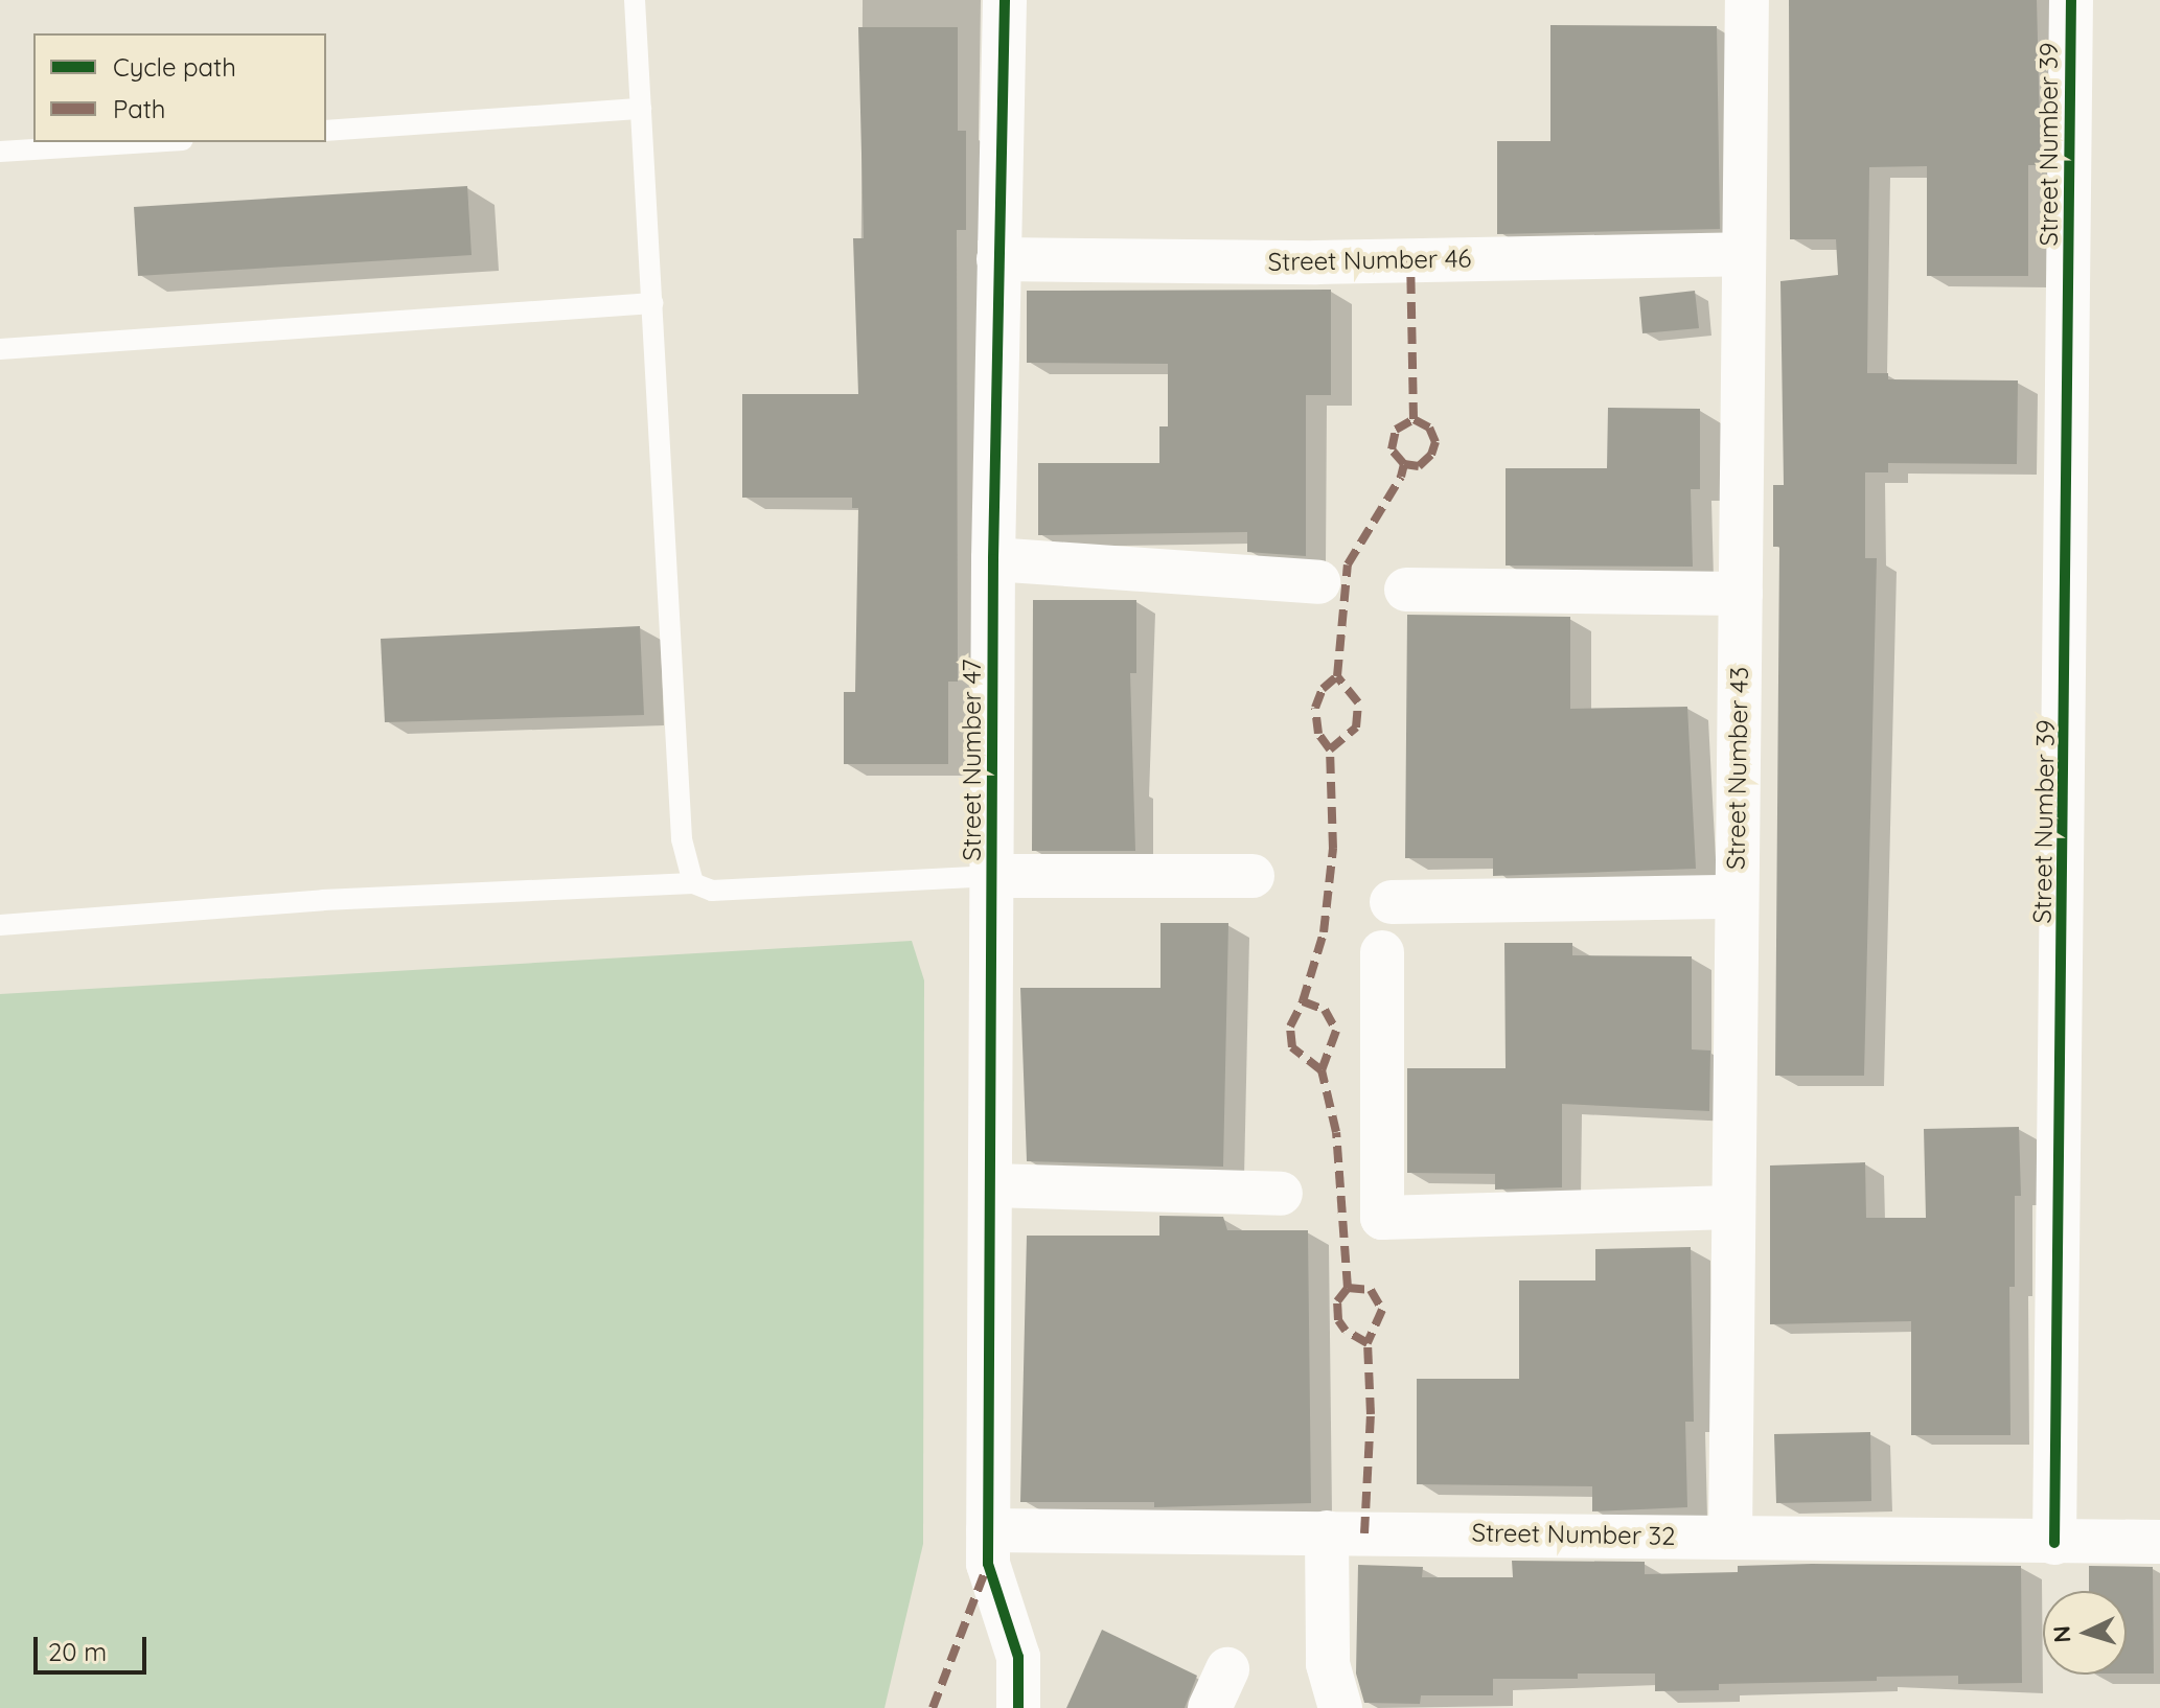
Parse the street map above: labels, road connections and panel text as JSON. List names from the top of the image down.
{
  "streets": {
    "street": [
      "Street Number 39",
      "Street Number 46",
      "Street Number 47",
      "Street Number 43",
      "Street Number 32"
    ]
  },
  "crossings": [
    ["Street Number 39", "Street Number 32"],
    ["Street Number 46", "Street Number 47"],
    ["Street Number 46", "Street Number 43"],
    ["Street Number 47", "Street Number 32"],
    ["Street Number 43", "Street Number 32"]
  ],
  "legend": ["Cycle path", "Path"],
  "scale_bar": "20 m",
  "north": "left"
}
